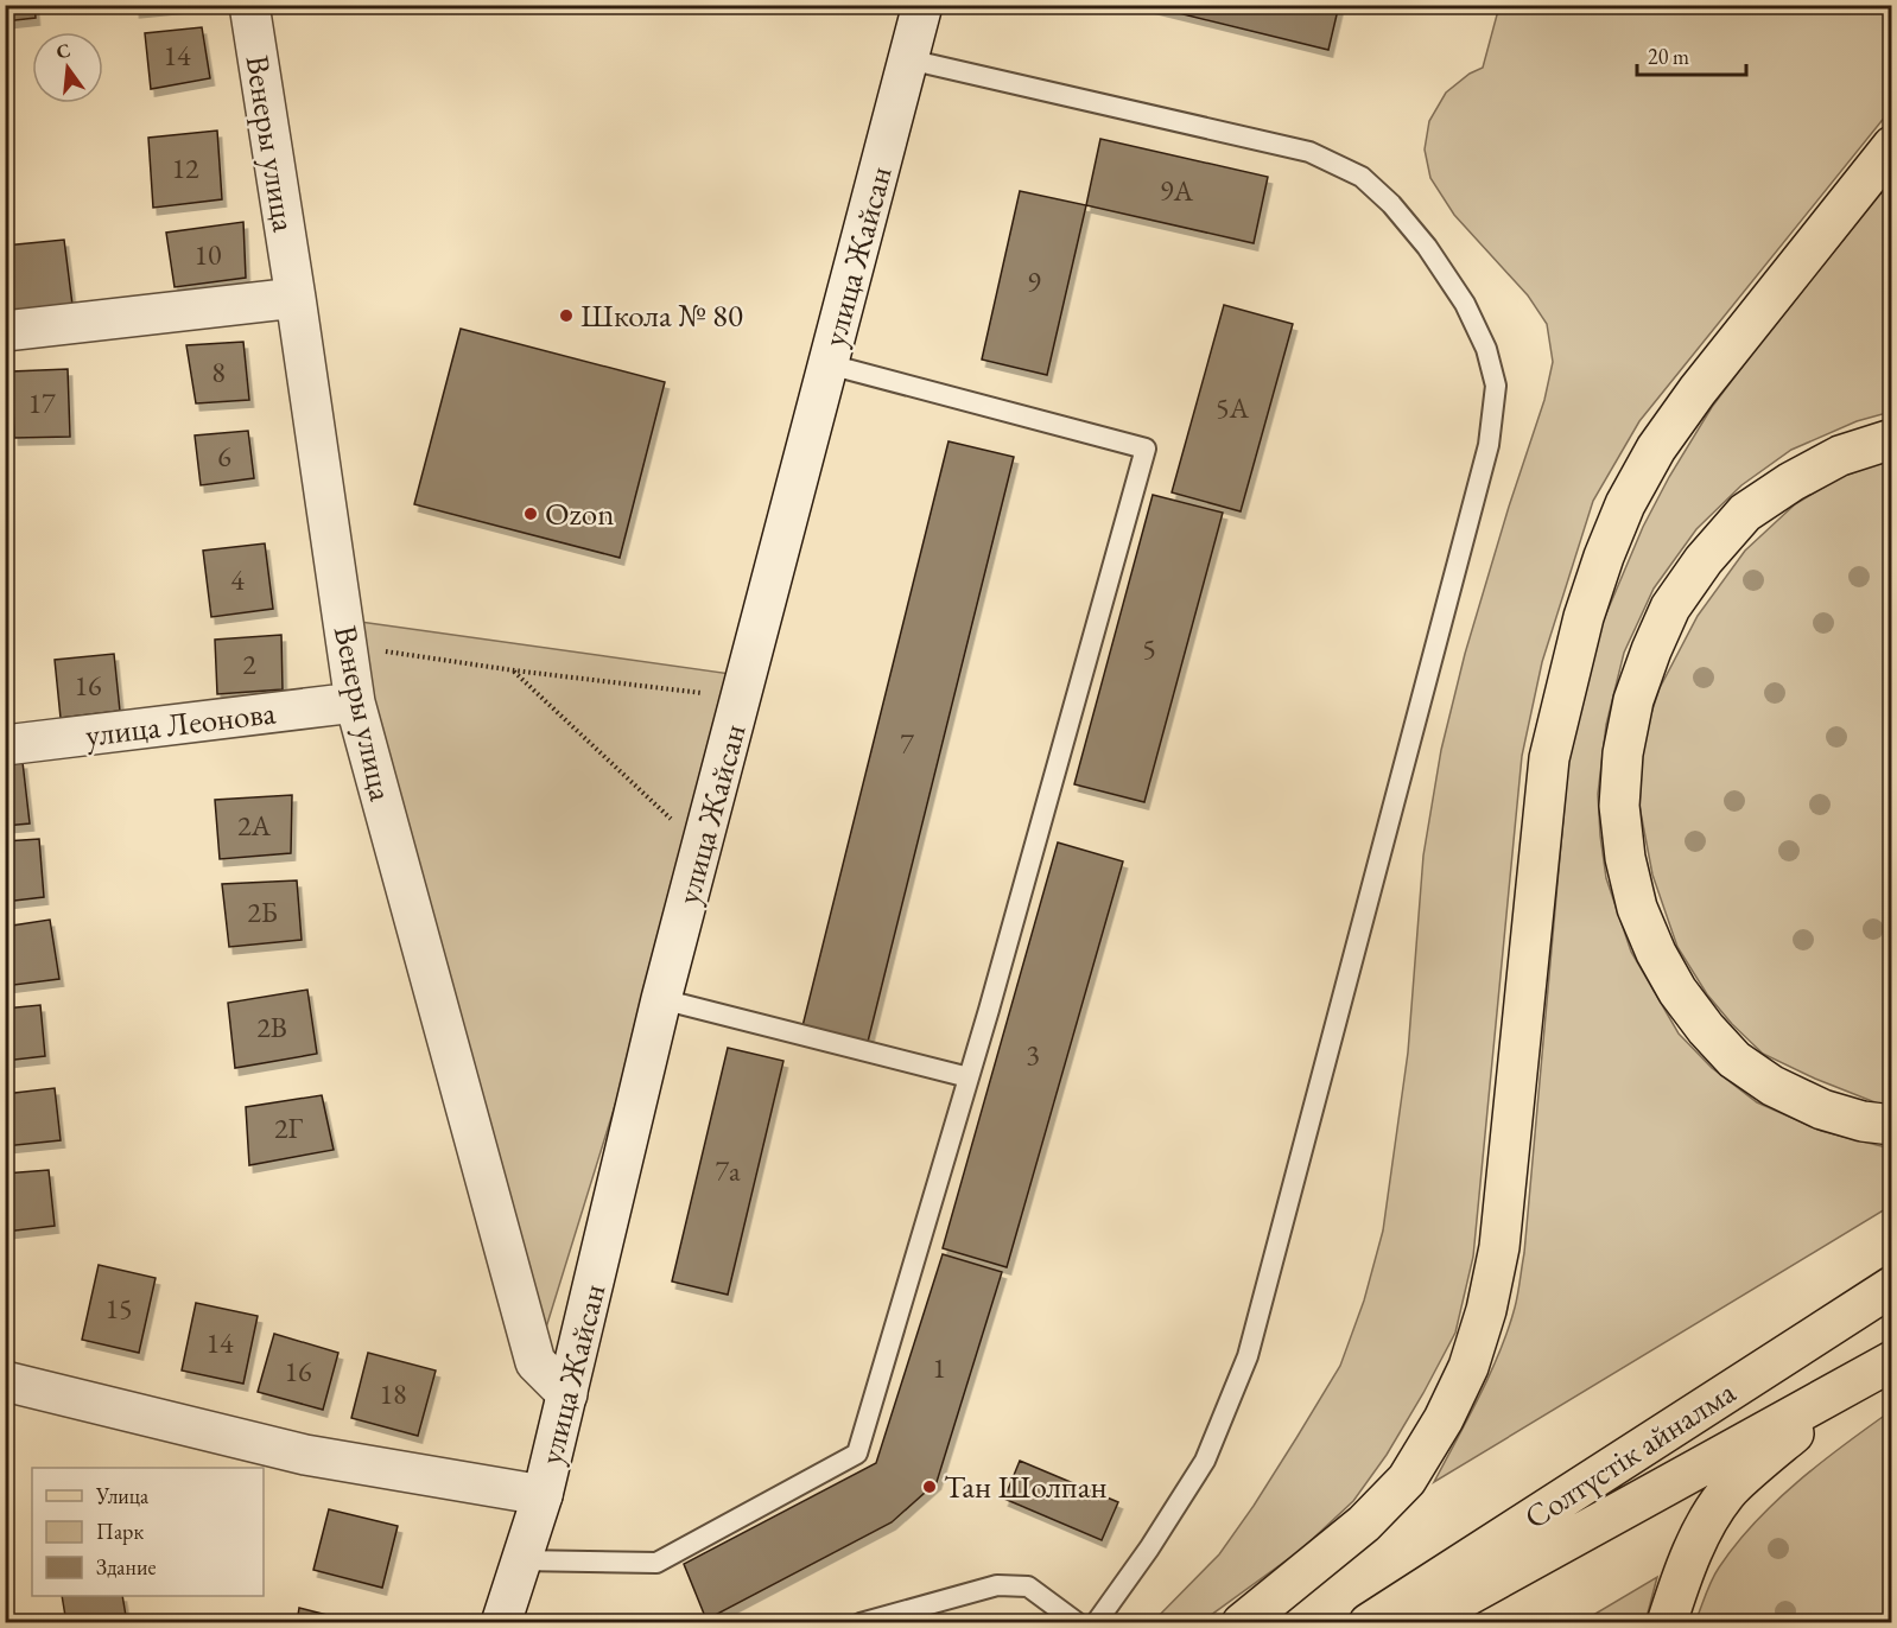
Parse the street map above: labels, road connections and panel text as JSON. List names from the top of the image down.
{
  "streets": {
    "main road": ["Солтүстік айналма"],
    "street": ["Венеры улица", "улица Жайсан", "улица Леонова"]
  },
  "crossings": [
    ["Венеры улица", "улица Жайсан"],
    ["Венеры улица", "улица Леонова"]
  ],
  "places": ["Школа № 80", "Ozon", "Тан Шолпан"],
  "house_numbers": [
    "14",
    "12",
    "9А",
    "10",
    "9",
    "8",
    "17",
    "5А",
    "6",
    "4",
    "5",
    "2",
    "16",
    "7",
    "2А",
    "2Б",
    "2В",
    "3",
    "2Г",
    "7а",
    "15",
    "14",
    "1",
    "16",
    "18"
  ],
  "legend": ["Улица", "Парк", "Здание"],
  "scale_bar": "20 m",
  "north": "top"
}
